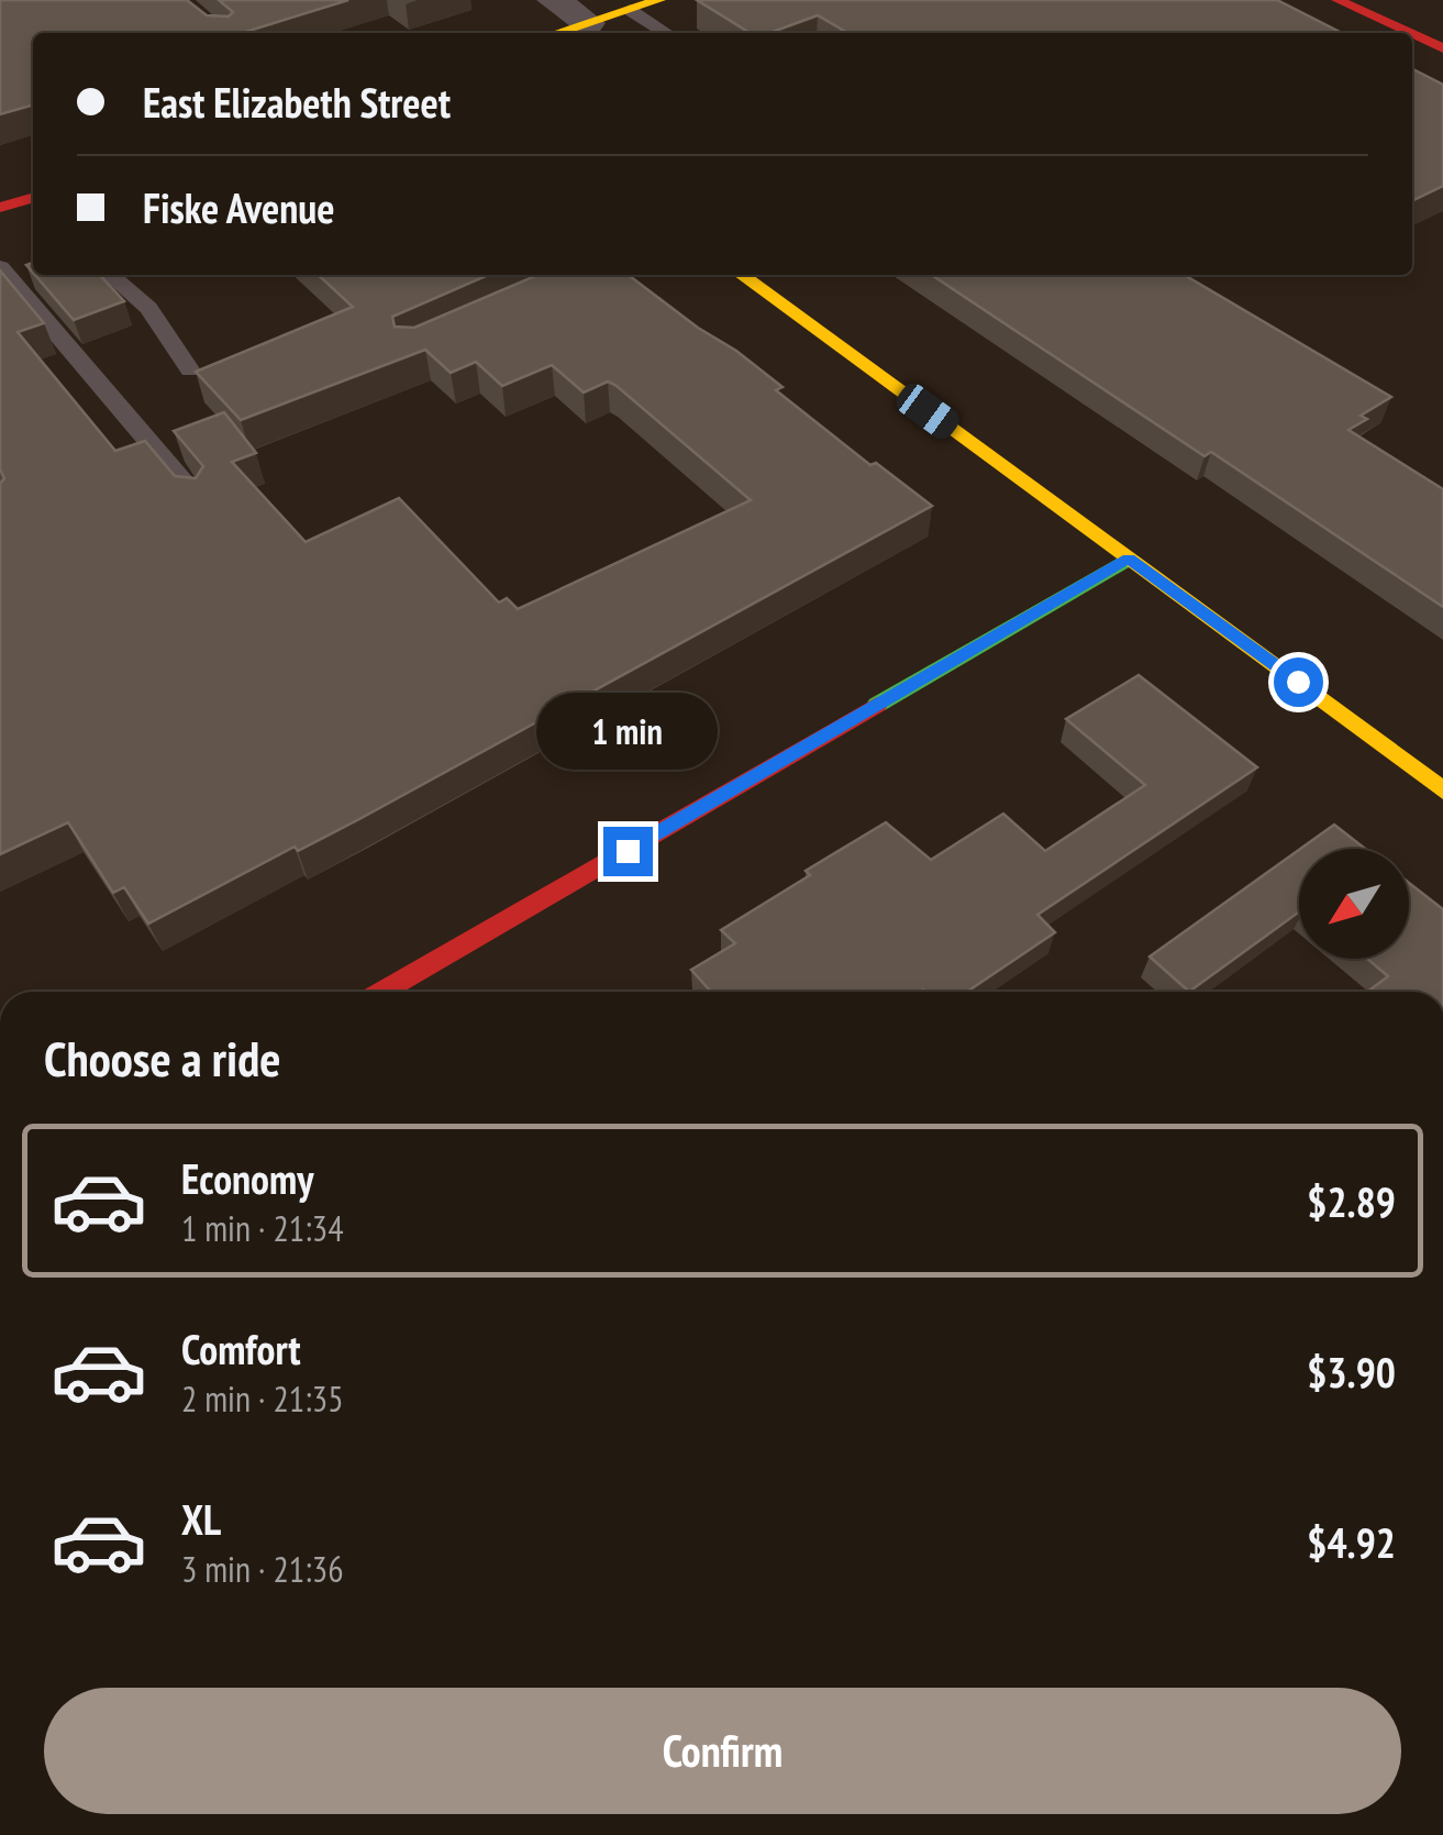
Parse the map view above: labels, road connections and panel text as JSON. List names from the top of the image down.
{
  "north": "bottom left",
  "page": {
    "banner": ["East Elizabeth Street", "Fiske Avenue"],
    "bubble": "1 min",
    "heading": "Choose a ride",
    "list": [
      {
        "name": "Economy",
        "note": "1 min · 21:34",
        "value": "$2.89"
      },
      {
        "name": "Comfort",
        "note": "2 min · 21:35",
        "value": "$3.90"
      },
      {
        "name": "XL",
        "note": "3 min · 21:36",
        "value": "$4.92"
      }
    ],
    "buttons": "Confirm"
  }
}
